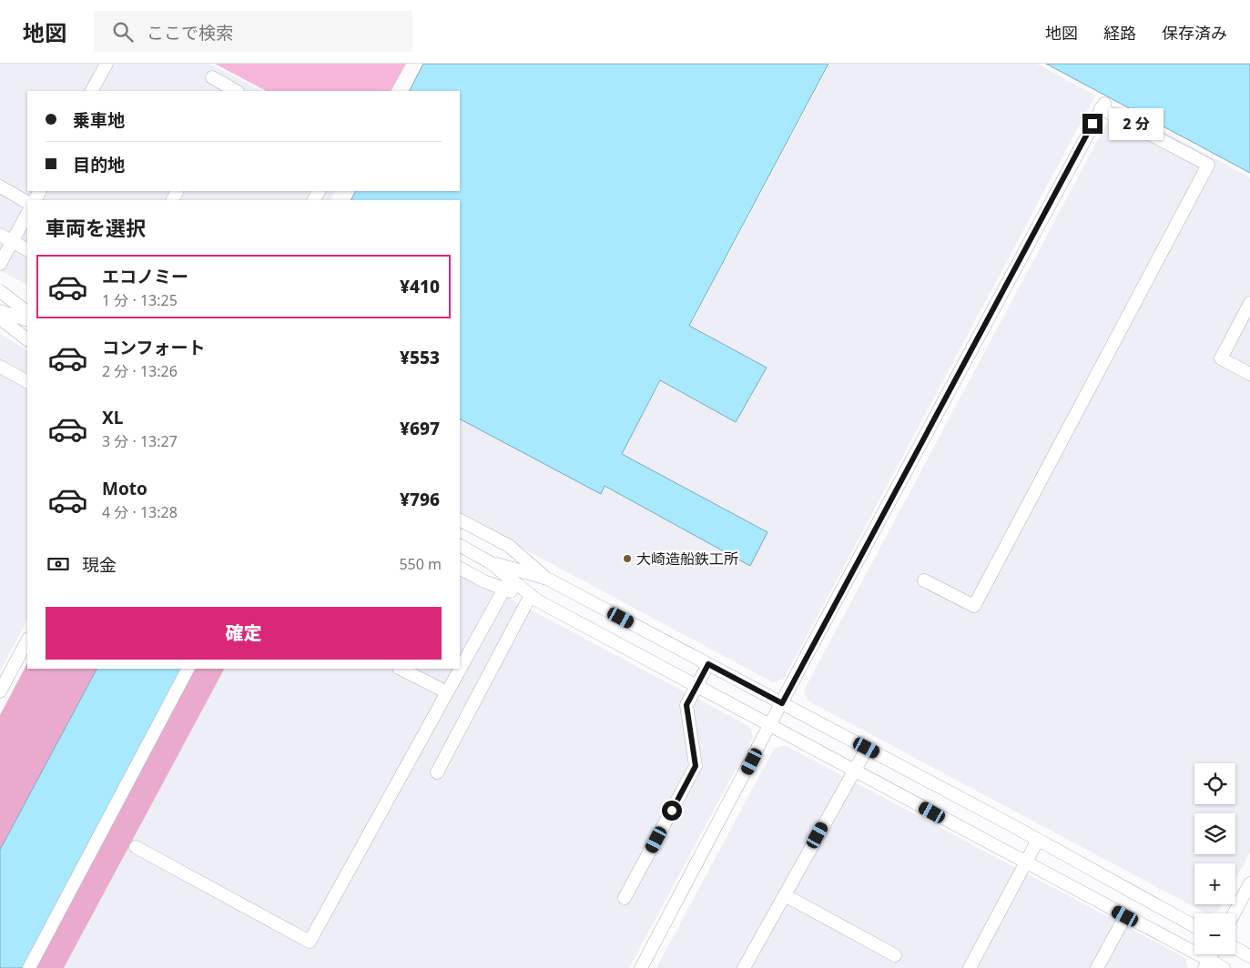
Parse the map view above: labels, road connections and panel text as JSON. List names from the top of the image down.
{
  "places": ["大崎造船鉄工所"],
  "page": {
    "header": "地図",
    "search": "ここで検索",
    "nav": ["地図", "経路", "保存済み"],
    "banner": ["乗車地", "目的地"],
    "bubble": "2 分",
    "heading": "車両を選択",
    "list": [
      {
        "name": "エコノミー",
        "note": "1 分 · 13:25",
        "value": "¥410"
      },
      {
        "name": "コンフォート",
        "note": "2 分 · 13:26",
        "value": "¥553"
      },
      {
        "name": "XL",
        "note": "3 分 · 13:27",
        "value": "¥697"
      },
      {
        "name": "Moto",
        "note": "4 分 · 13:28",
        "value": "¥796"
      }
    ],
    "pay": ["現金", "550 m"],
    "buttons": "確定",
    "map_buttons": ["+", "−"]
  }
}
